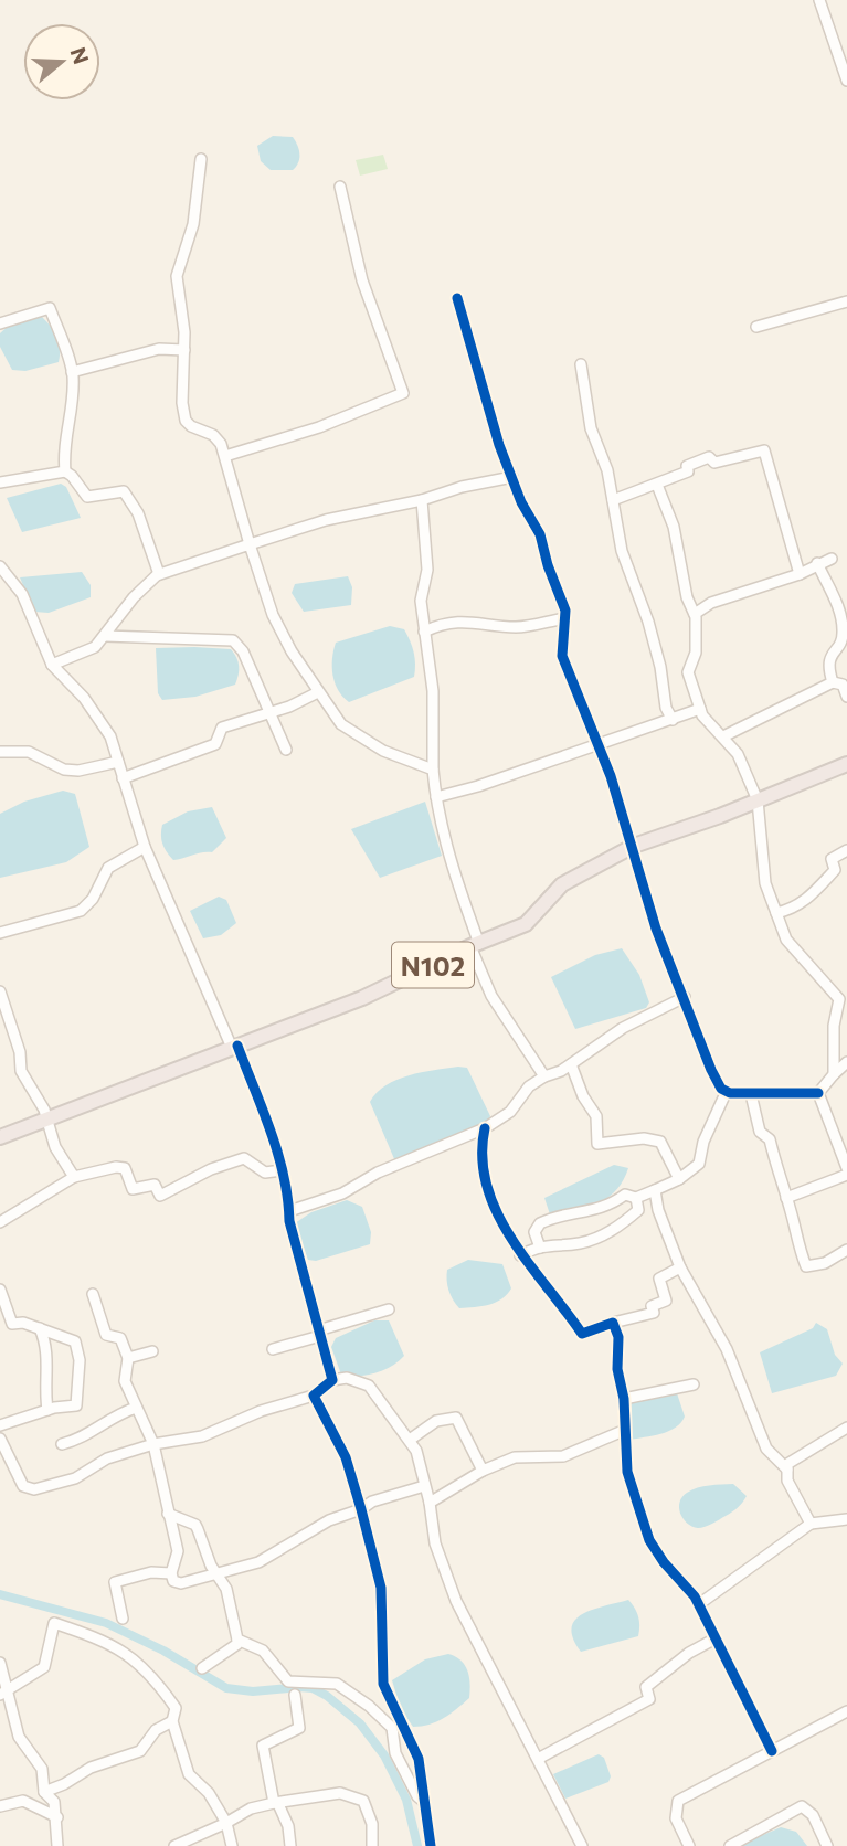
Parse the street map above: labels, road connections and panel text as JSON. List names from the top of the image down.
{
  "streets": {
    "highway": ["N102"]
  },
  "north": "right"
}
